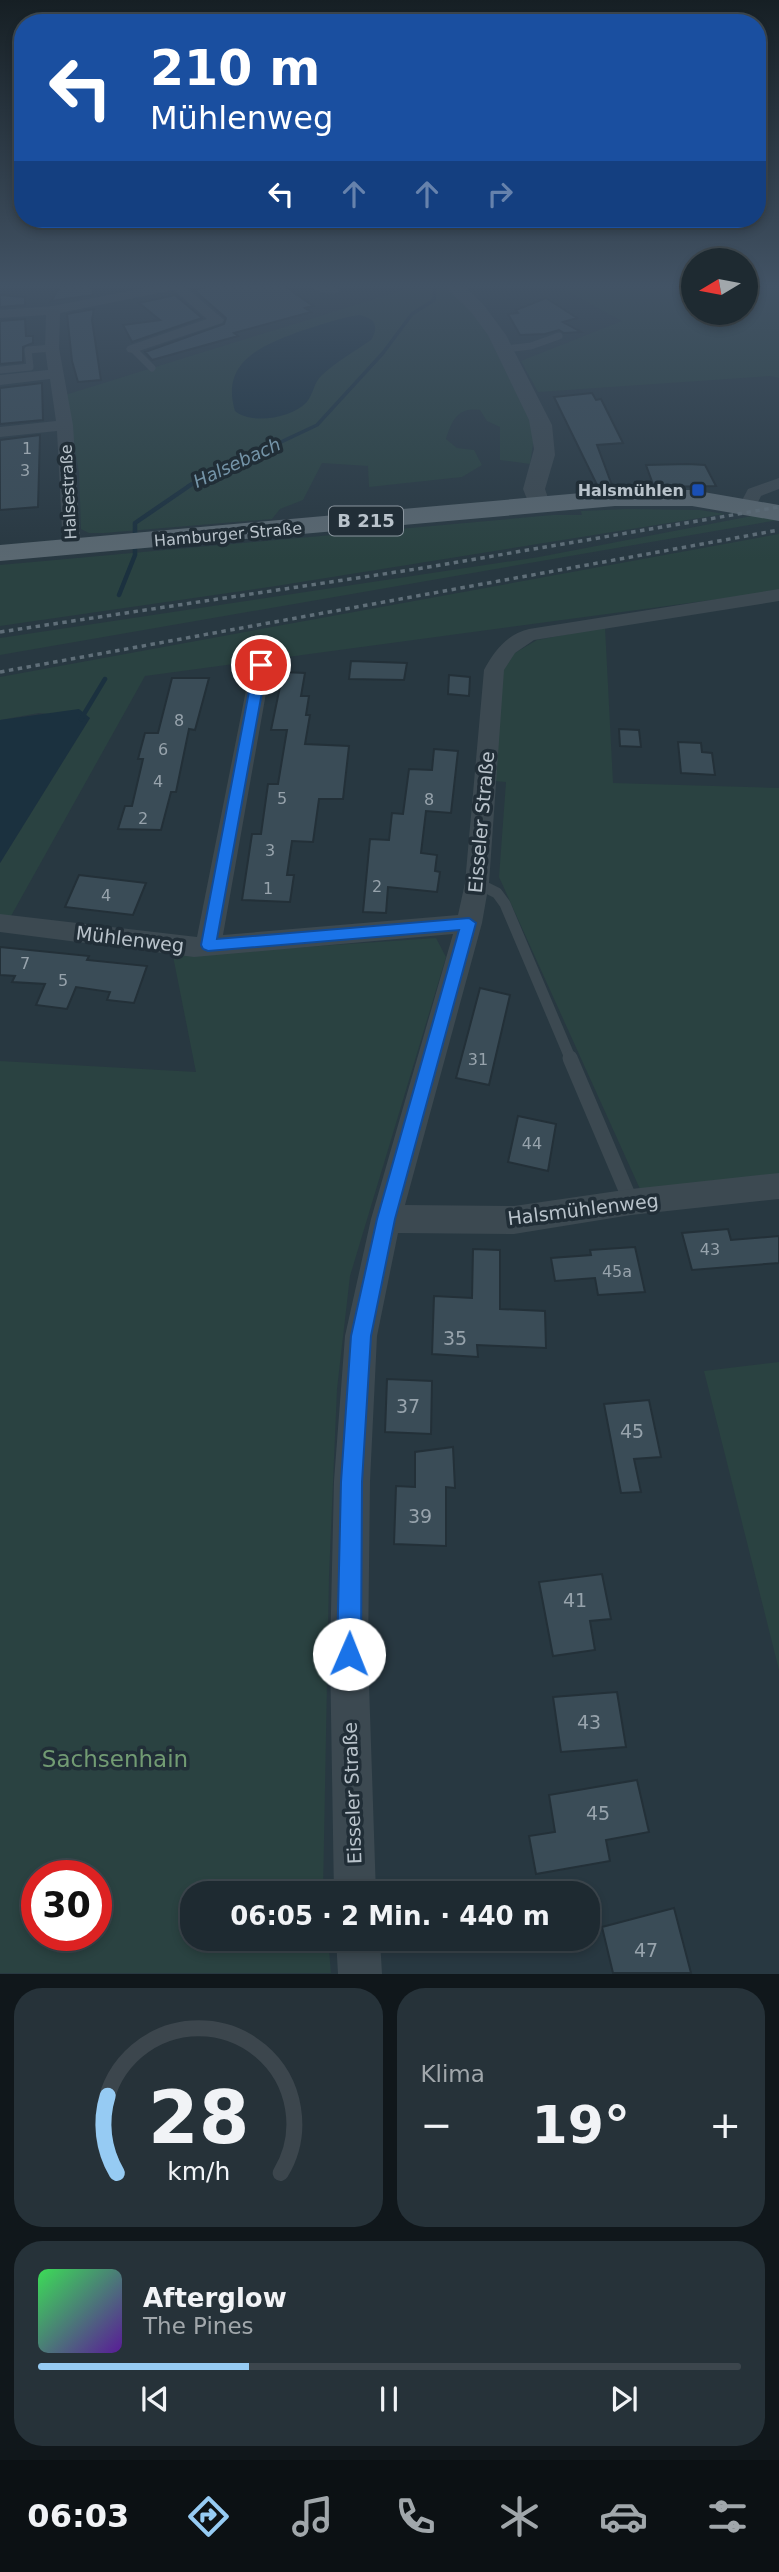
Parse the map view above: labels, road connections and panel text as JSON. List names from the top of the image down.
{
  "streets": {
    "main road": ["B 215", "Hamburger Straße"],
    "street": [
      "Halsestraße",
      "Eisseler Straße",
      "Mühlenweg",
      "Halsmühlenweg"
    ]
  },
  "crossings": [
    ["Halsestraße", "Hamburger Straße"],
    ["B 215", "Hamburger Straße"],
    ["Eisseler Straße", "Mühlenweg"],
    ["Eisseler Straße", "Halsmühlenweg"]
  ],
  "water": ["Halsebach"],
  "parks": ["Sachsenhain"],
  "places": {
    "transit": ["Halsmühlen"]
  },
  "house_numbers": [
    "1",
    "3",
    "8",
    "6",
    "4",
    "5",
    "8",
    "2",
    "3",
    "2",
    "1",
    "4",
    "7",
    "5",
    "31",
    "44",
    "43",
    "45a",
    "35",
    "37",
    "45",
    "39",
    "41",
    "43",
    "45",
    "47"
  ],
  "north": "left",
  "page": {
    "turn": ["210 m", "Mühlenweg"],
    "limit": "30",
    "trip": "06:05 · 2 Min. · 440 m",
    "tile": "Klima",
    "heat": ["−", "19°", "+"],
    "song": ["Afterglow", "The Pines"],
    "tabs": "06:03",
    "gauge": ["28", "km/h"]
  }
}
